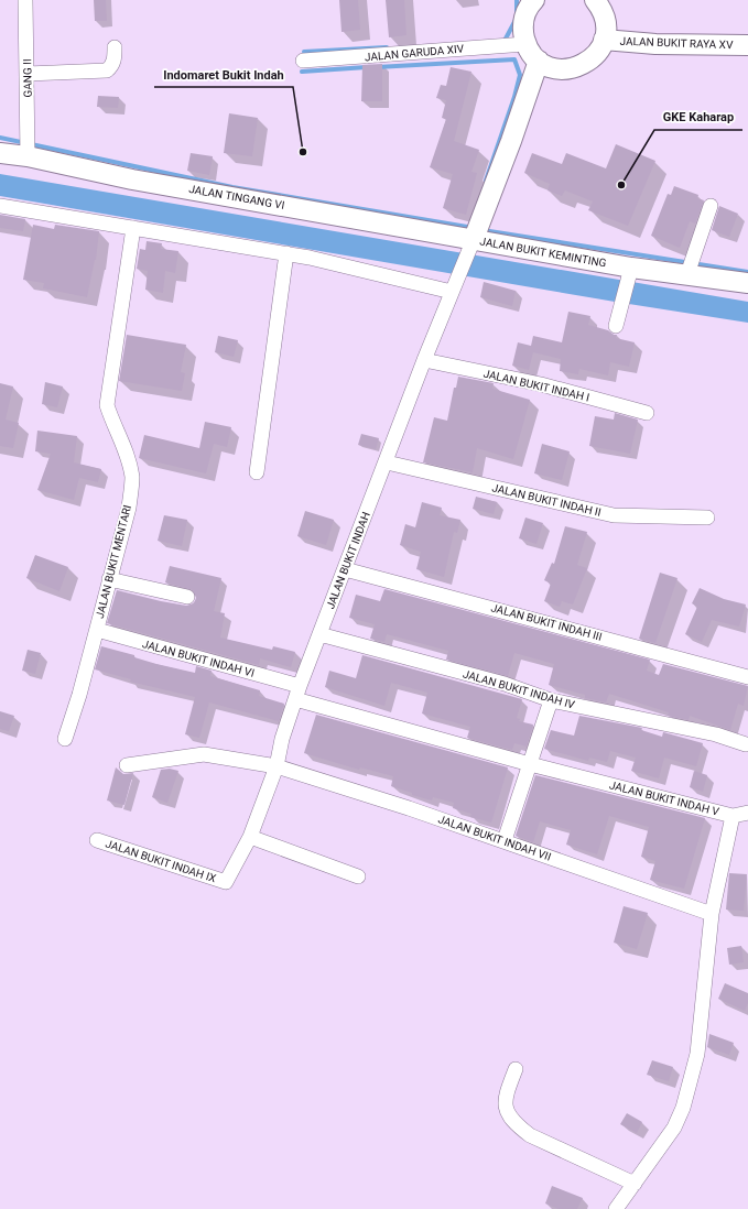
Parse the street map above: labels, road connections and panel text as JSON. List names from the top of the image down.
{
  "streets": {
    "main road": ["JALAN BUKIT RAYA XV", "JALAN TINGANG VI", "JALAN BUKIT KEMINTING"],
    "street": [
      "JALAN GARUDA XIV",
      "GANG II",
      "JALAN BUKIT INDAH I",
      "JALAN BUKIT INDAH II",
      "JALAN BUKIT INDAH",
      "JALAN BUKIT MENTARI",
      "JALAN BUKIT INDAH III",
      "JALAN BUKIT INDAH VI",
      "JALAN BUKIT INDAH IV",
      "JALAN BUKIT INDAH V",
      "JALAN BUKIT INDAH VII",
      "JALAN BUKIT INDAH IX"
    ]
  },
  "crossings": [
    ["GANG II", "JALAN TINGANG VI"],
    ["JALAN TINGANG VI", "JALAN BUKIT KEMINTING"],
    ["JALAN TINGANG VI", "JALAN BUKIT INDAH"],
    ["JALAN BUKIT KEMINTING", "JALAN BUKIT INDAH"],
    ["JALAN BUKIT INDAH I", "JALAN BUKIT INDAH"],
    ["JALAN BUKIT INDAH II", "JALAN BUKIT INDAH"],
    ["JALAN BUKIT INDAH", "JALAN BUKIT INDAH III"],
    ["JALAN BUKIT INDAH", "JALAN BUKIT INDAH VI"],
    ["JALAN BUKIT INDAH", "JALAN BUKIT INDAH IV"],
    ["JALAN BUKIT INDAH", "JALAN BUKIT INDAH V"],
    ["JALAN BUKIT INDAH", "JALAN BUKIT INDAH VII"],
    ["JALAN BUKIT INDAH", "JALAN BUKIT INDAH IX"],
    ["JALAN BUKIT MENTARI", "JALAN BUKIT INDAH VI"],
    ["JALAN BUKIT INDAH VI", "JALAN BUKIT INDAH V"],
    ["JALAN BUKIT INDAH V", "JALAN BUKIT INDAH VII"]
  ],
  "places": ["Indomaret Bukit Indah", "GKE Kaharap"]
}
